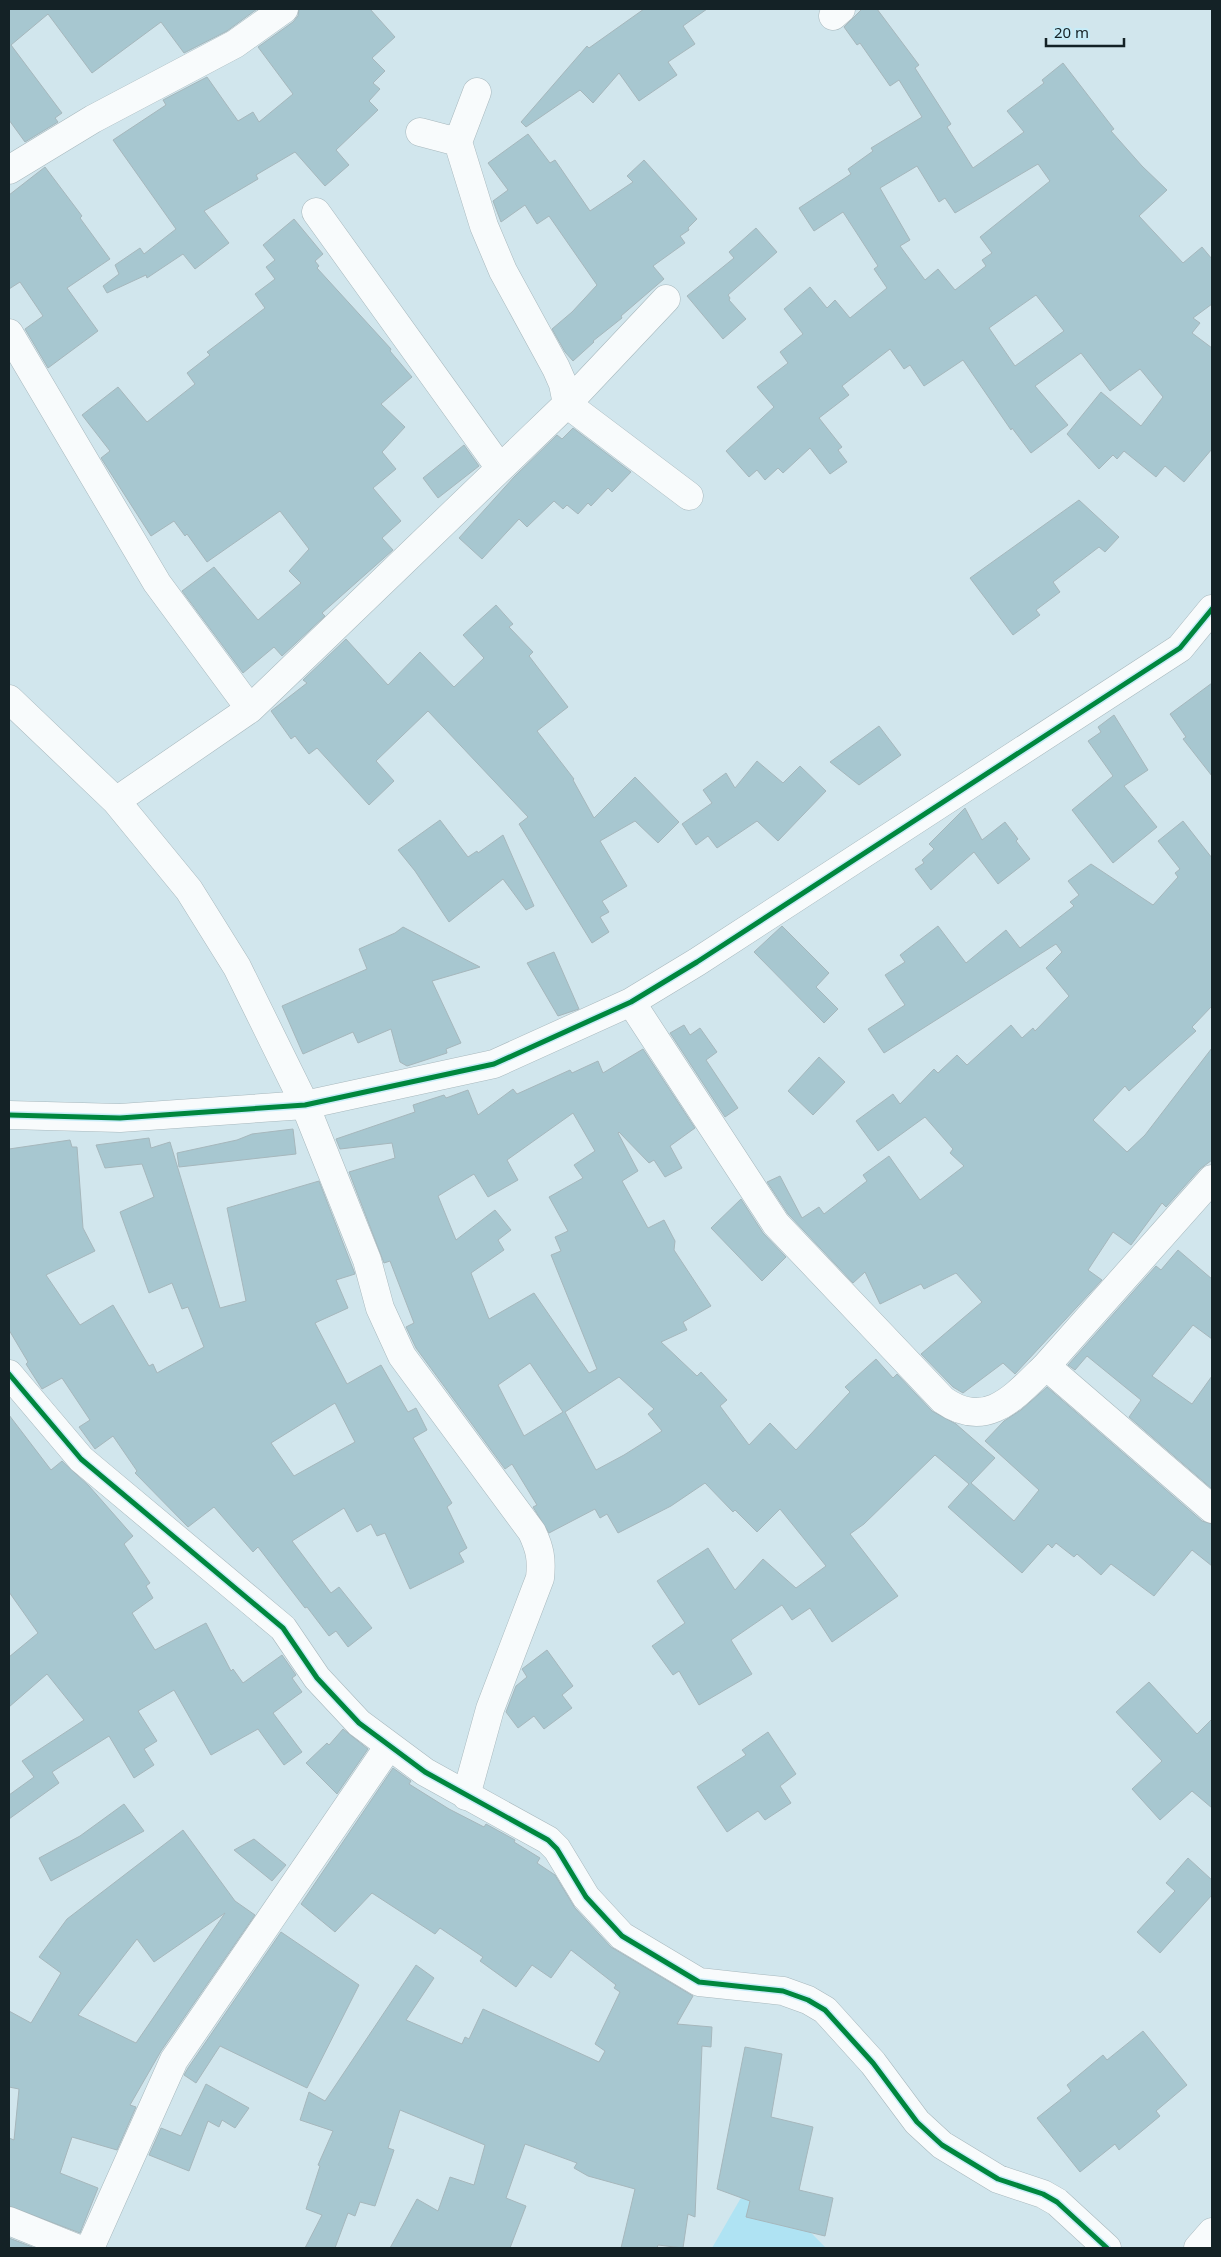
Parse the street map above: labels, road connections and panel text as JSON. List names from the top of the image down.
{
  "scale_bar": "20 m"
}
